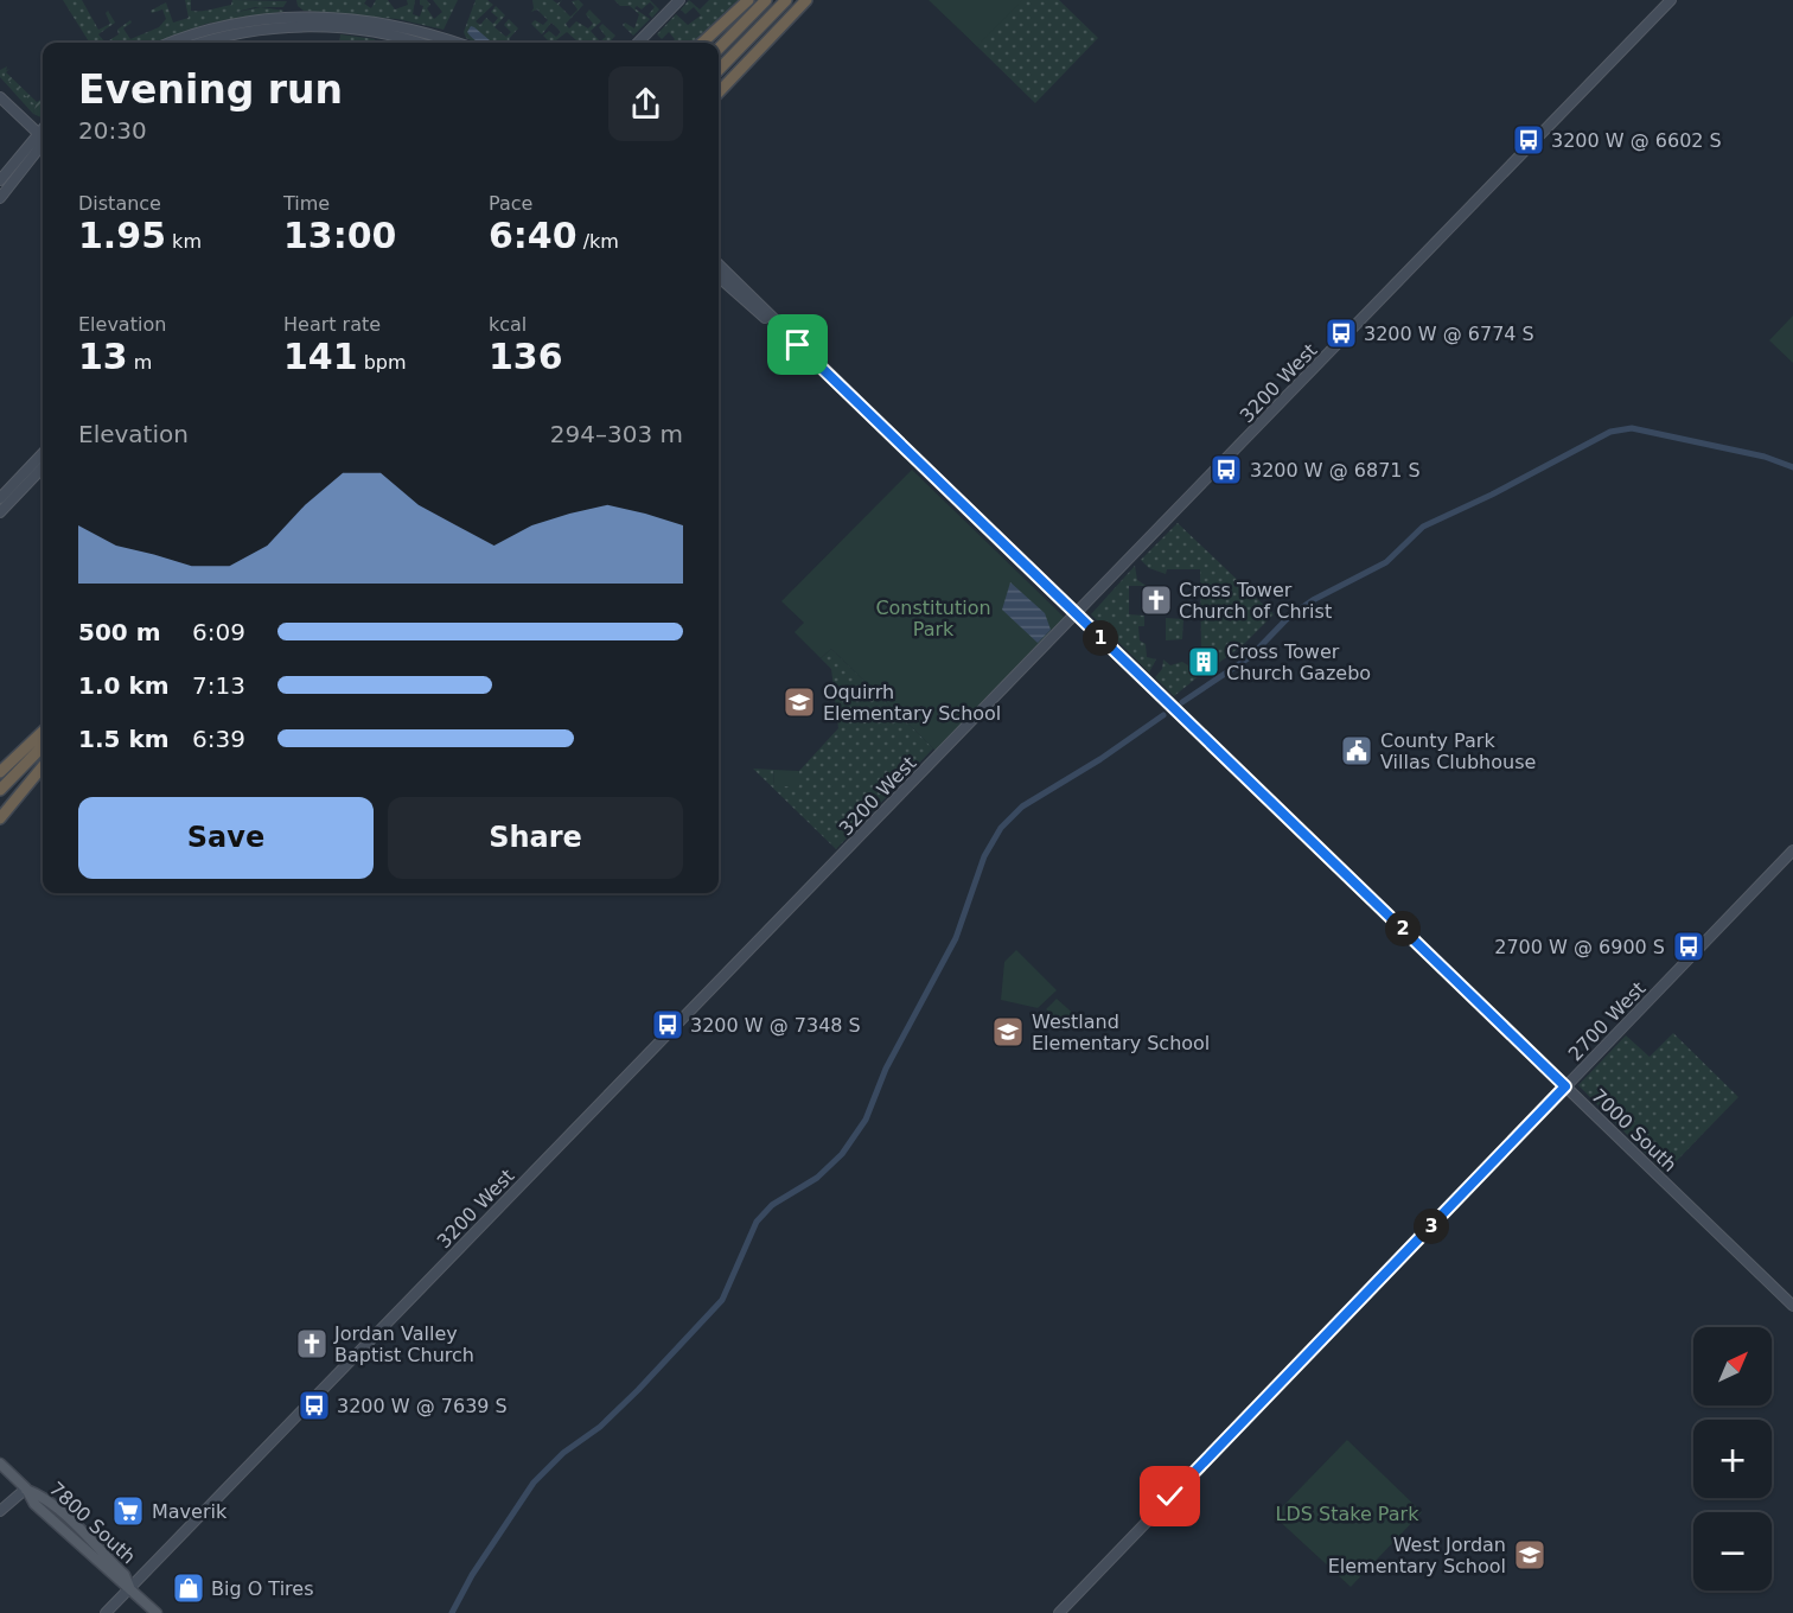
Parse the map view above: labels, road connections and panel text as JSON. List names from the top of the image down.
{
  "streets": {
    "main road": [
      "3200 West",
      "2700 West",
      "7000 South",
      "7800 South"
    ]
  },
  "crossings": [
    ["3200 West", "7000 South"],
    ["3200 West", "7800 South"],
    ["2700 West", "7000 South"]
  ],
  "parks": ["Constitution Park", "LDS Stake Park"],
  "places": {
    "bus stop": [
      "3200 W @ 6602 S",
      "3200 W @ 6774 S",
      "3200 W @ 6871 S",
      "2700 W @ 6900 S",
      "3200 W @ 7348 S",
      "3200 W @ 7639 S"
    ],
    "church": ["Cross Tower Church of Christ", "Jordan Valley Baptist Church"],
    "building": ["Cross Tower Church Gazebo"],
    "school or university": ["Oquirrh Elementary School", "Westland Elementary School", "West Jordan Elementary School"],
    "public building": ["County Park Villas Clubhouse"],
    "supermarket": ["Maverik"],
    "shop": ["Big O Tires"]
  },
  "north": "top right",
  "page": {
    "heading": ["Evening run", "20:30"],
    "stats": [
      ["Distance", "1.95 km"],
      ["Time", "13:00"],
      ["Pace", "6:40 /km"],
      ["Elevation", "13 m"],
      ["Heart rate", "141 bpm"],
      ["kcal", "136"]
    ],
    "chart": ["Elevation", "294–303 m"],
    "list": [
      {
        "name": "500 m",
        "note": "6:09"
      },
      {
        "name": "1.0 km",
        "note": "7:13"
      },
      {
        "name": "1.5 km",
        "note": "6:39"
      }
    ],
    "pins": ["1", "2", "3"],
    "buttons": ["Save", "Share"],
    "map_buttons": ["+", "−"]
  }
}
